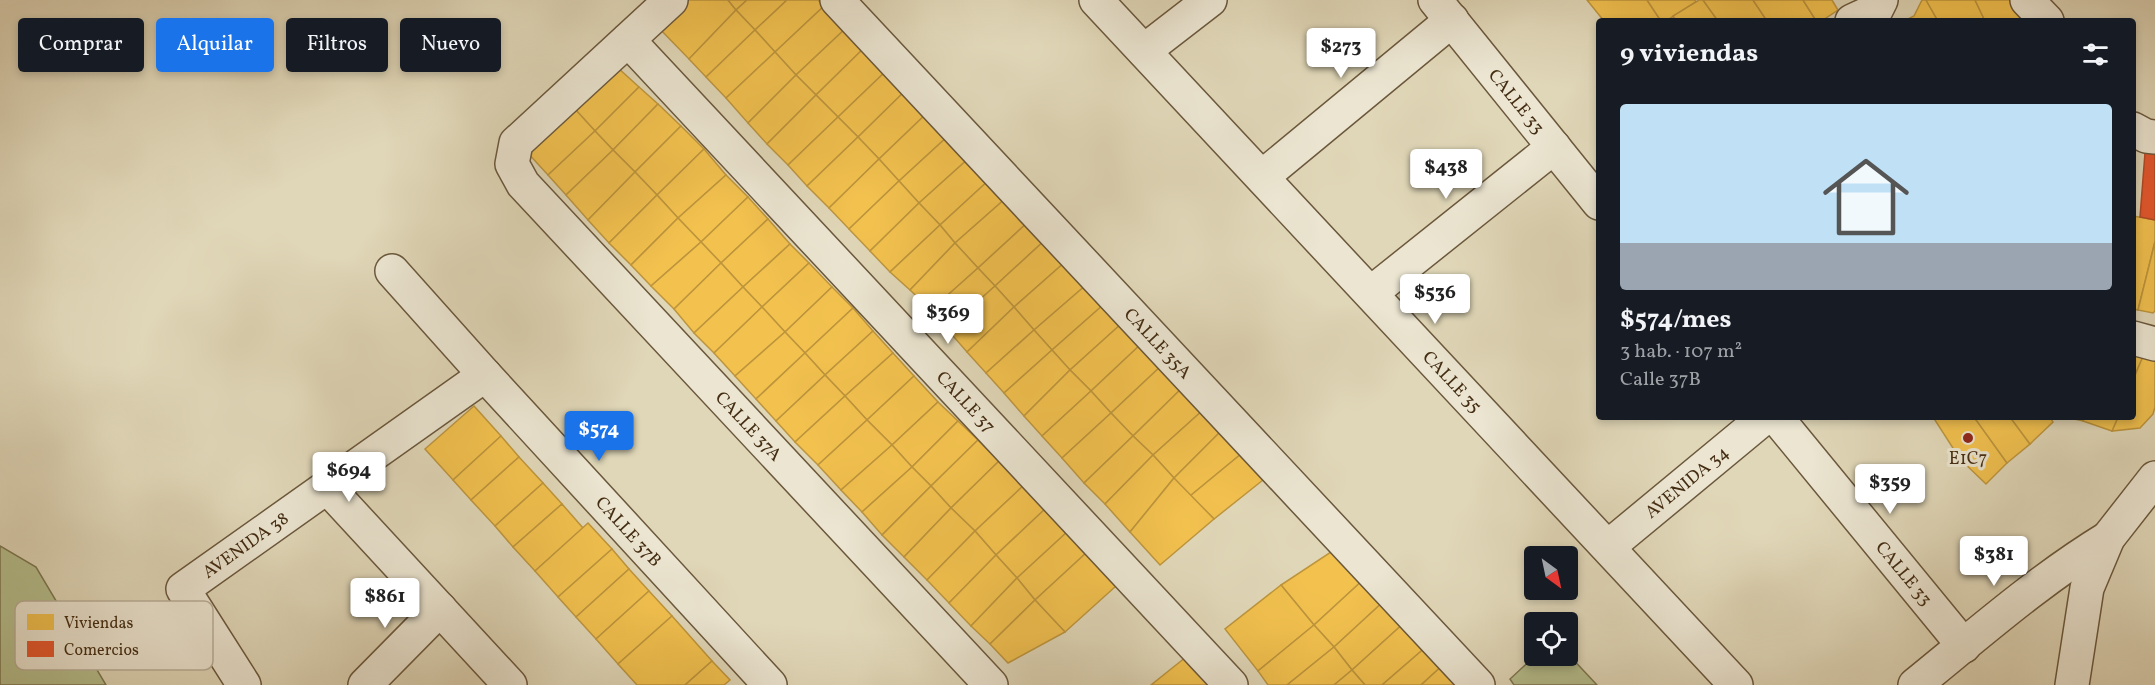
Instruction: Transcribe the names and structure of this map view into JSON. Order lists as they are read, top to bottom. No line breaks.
{"streets":{"street":["CALLE 33","CALLE 35A","CALLE 35","CALLE 37","CALLE 37A","AVENIDA 34","CALLE 37B","AVENIDA 38"]},"crossings":[["CALLE 35","AVENIDA 34"],["CALLE 37","CALLE 37A"],["CALLE 37B","AVENIDA 38"]],"places":["E1C7"],"legend":["Viviendas","Comercios"],"north":"bottom right","page":{"chip":["Comprar","Alquilar","Filtros","Nuevo"],"heading":"9 viviendas","price":["$273","$438","$536","$369","$574","$694","$359","$381","$861"],"list":[{"name":"$574/mes","note":"3 hab. · 107 m² · Calle 37B"}]}}
